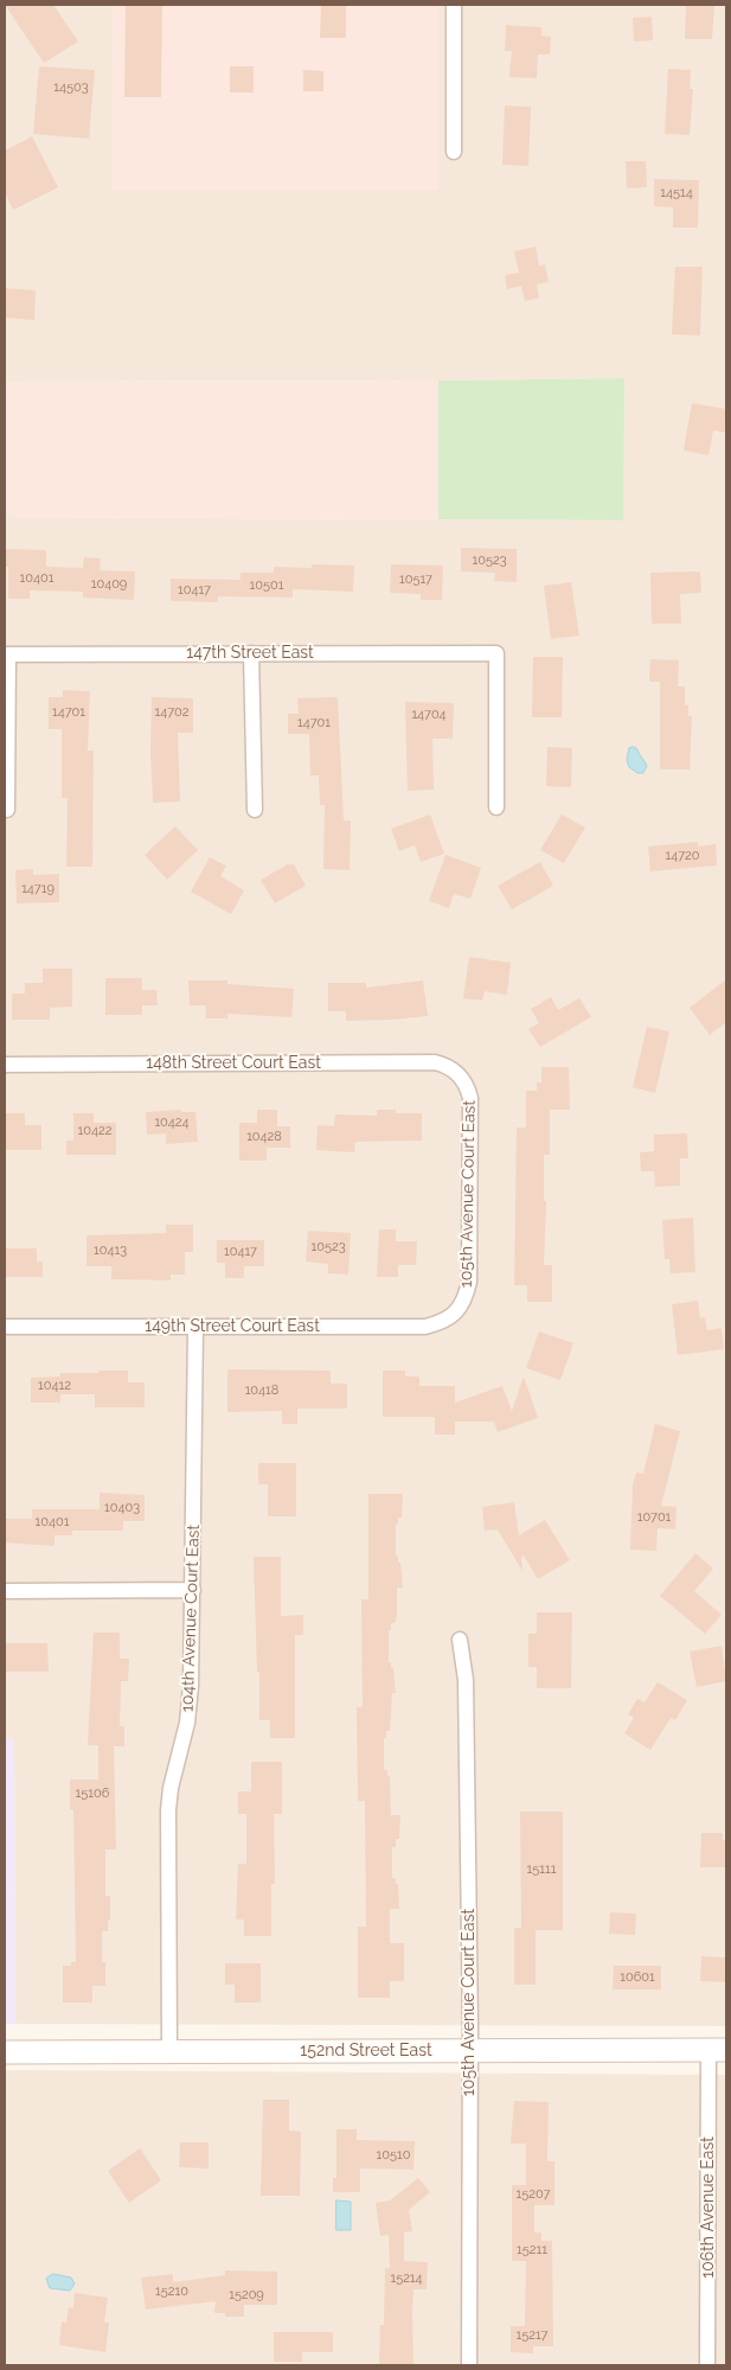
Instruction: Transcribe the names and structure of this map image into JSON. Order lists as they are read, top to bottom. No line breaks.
{"streets":{"main road":["152nd Street East"],"street":["147th Street East","148th Street Court East","105th Avenue Court East","149th Street Court East","104th Avenue Court East","106th Avenue East"]},"crossings":[["148th Street Court East","105th Avenue Court East"],["105th Avenue Court East","149th Street Court East"],["105th Avenue Court East","152nd Street East"],["149th Street Court East","104th Avenue Court East"],["104th Avenue Court East","152nd Street East"],["152nd Street East","106th Avenue East"]],"house_numbers":["14503","14514","10523","10401","10517","10409","10501","10417","14701","14702","14704","14701","14720","14719","10424","10422","10428","10523","10413","10417","10412","10418","10403","10701","10401","15106","15111","10601","10510","15207","15211","15214","15210","15209","15217"]}
